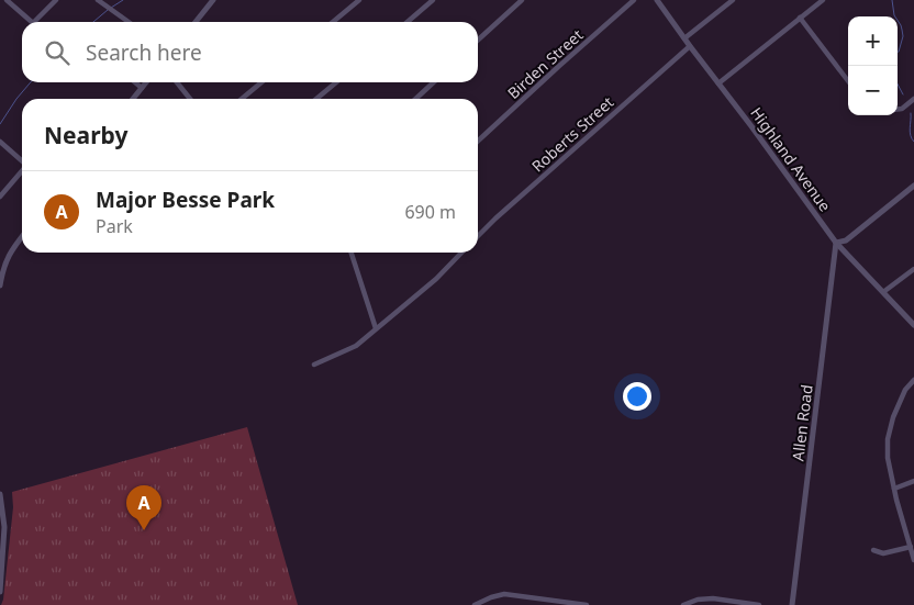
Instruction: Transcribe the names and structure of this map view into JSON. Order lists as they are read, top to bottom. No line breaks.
{"streets":{"street":["Birden Street","Roberts Street","Highland Avenue","Allen Road"]},"crossings":[["Roberts Street","Highland Avenue"],["Highland Avenue","Allen Road"]],"page":{"map_buttons":["+","−"],"search":"Search here","heading":"Nearby","list":[{"mark":"A","name":"Major Besse Park","note":"Park","value":"690 m"}],"pins":"A"}}
